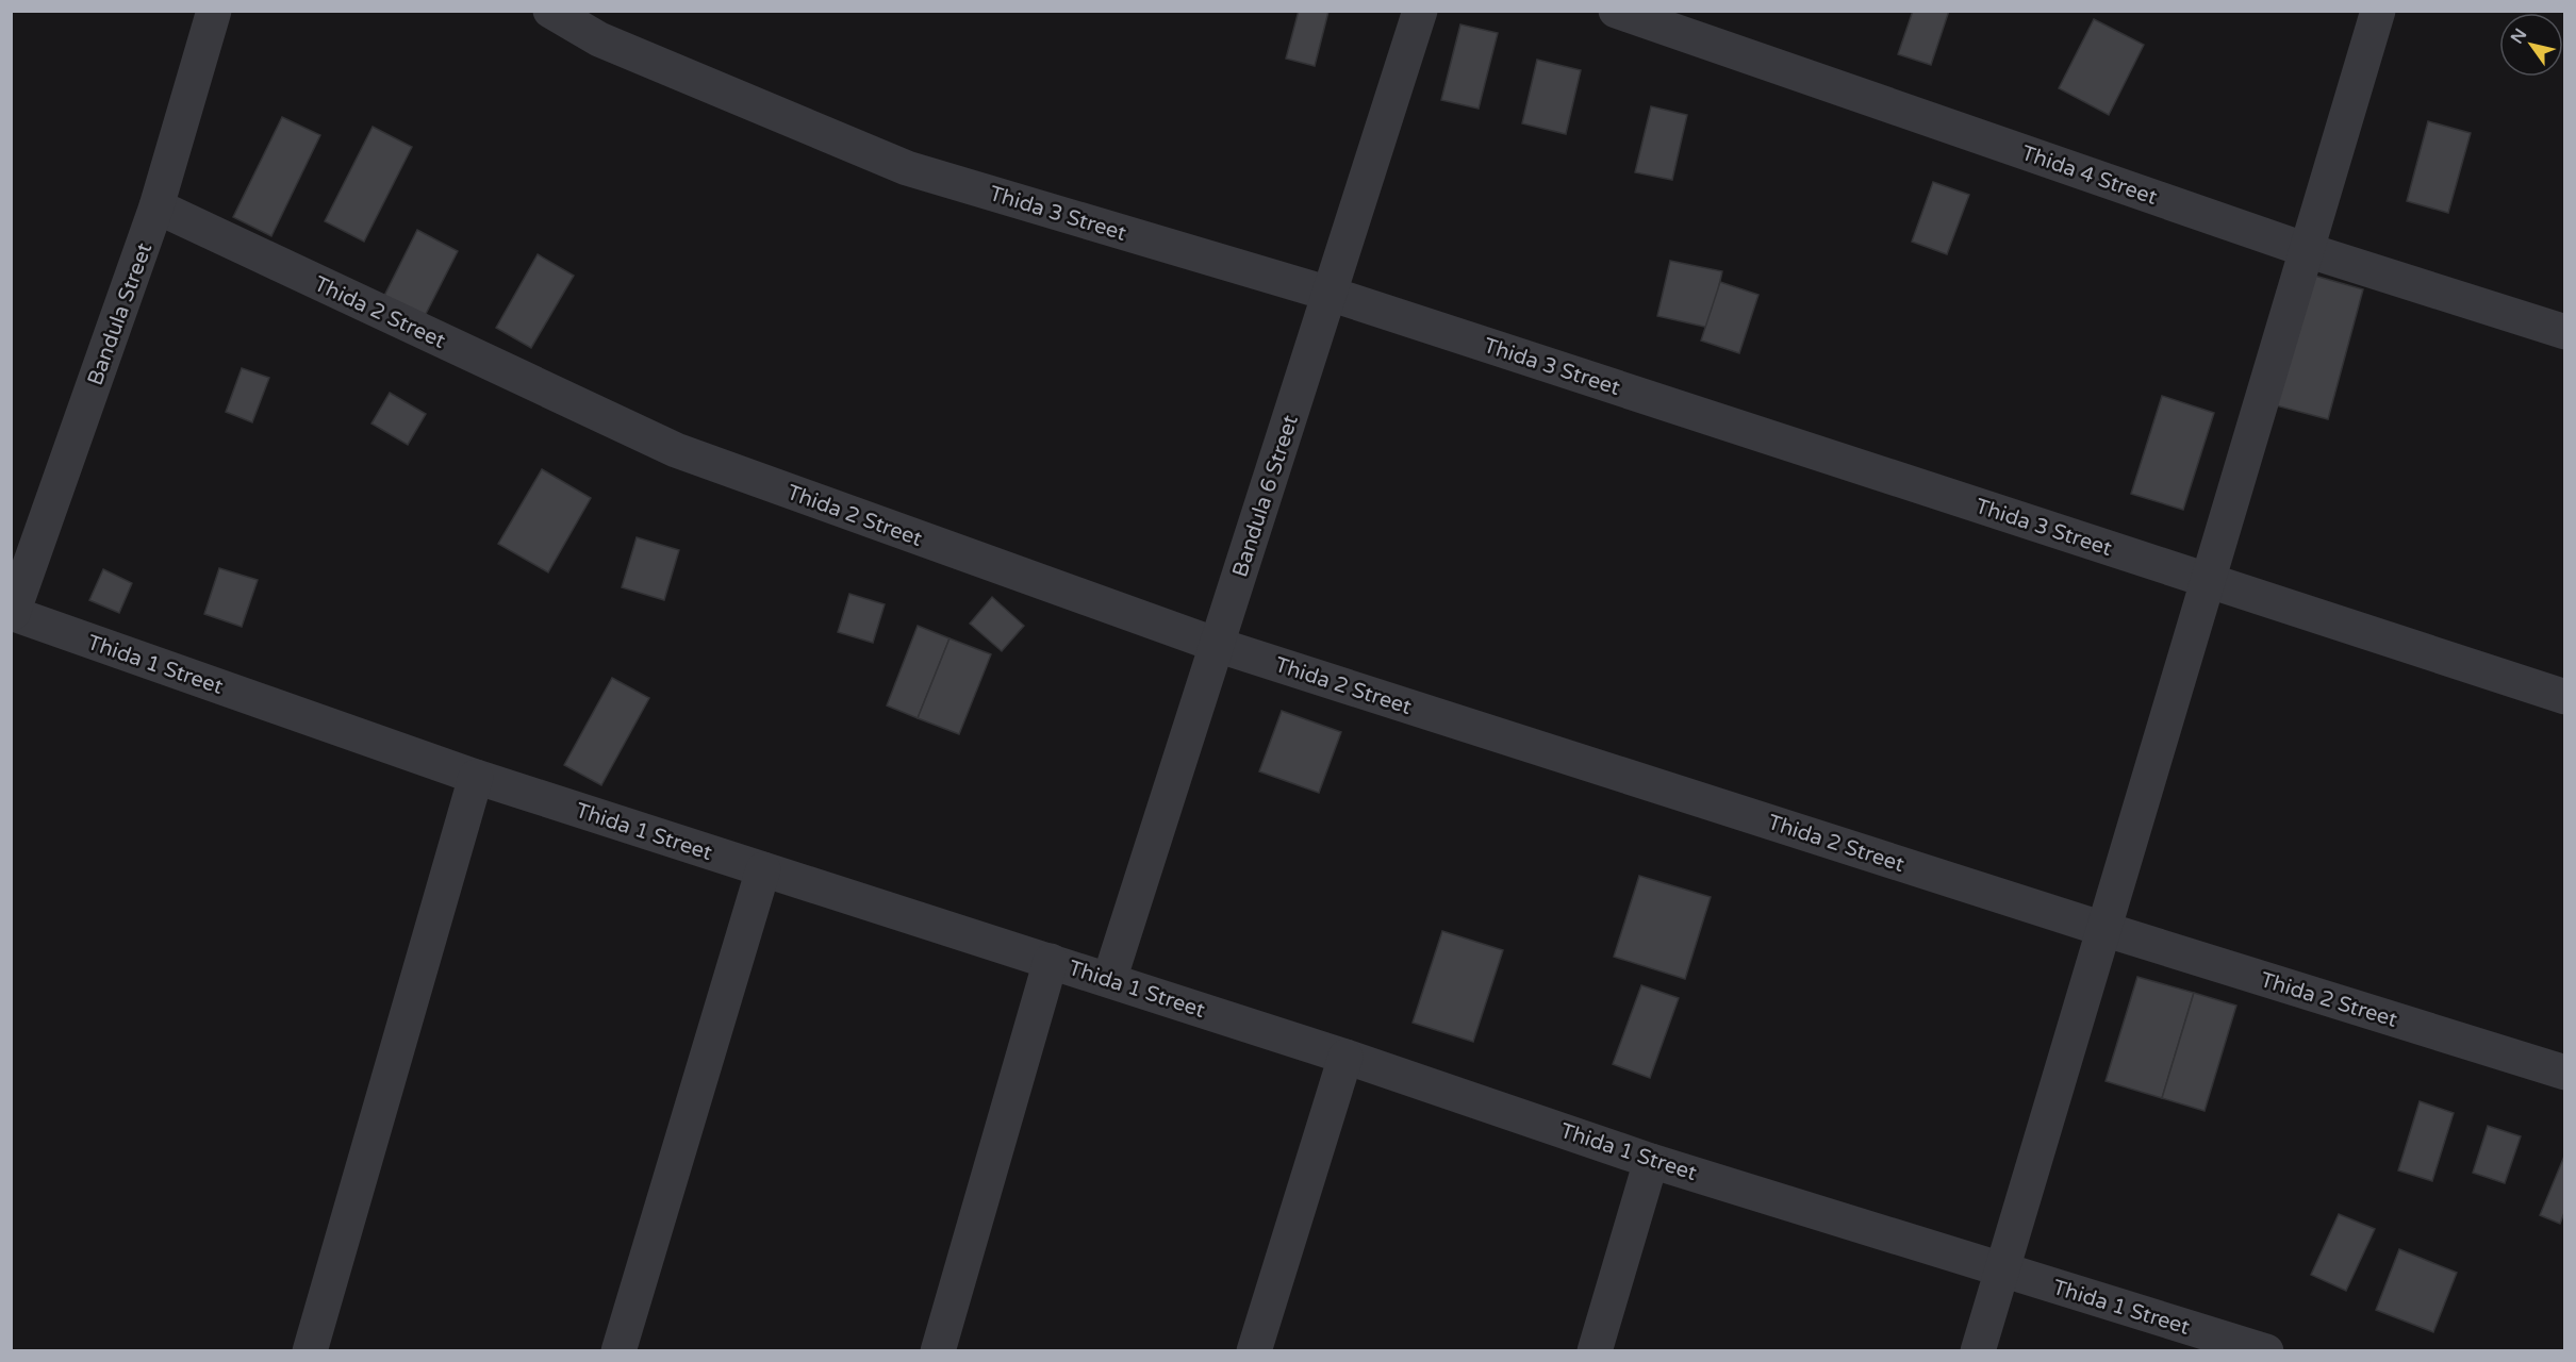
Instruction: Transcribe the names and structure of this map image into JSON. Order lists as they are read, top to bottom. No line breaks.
{"streets":{"street":["Thida 4 Street","Thida 3 Street","Thida 2 Street","Bandula Street","Bandula 6 Street","Thida 1 Street"]},"crossings":[["Thida 3 Street","Bandula 6 Street"],["Thida 2 Street","Bandula Street"],["Thida 2 Street","Bandula 6 Street"],["Bandula Street","Thida 1 Street"],["Bandula 6 Street","Thida 1 Street"]],"north":"top left"}
